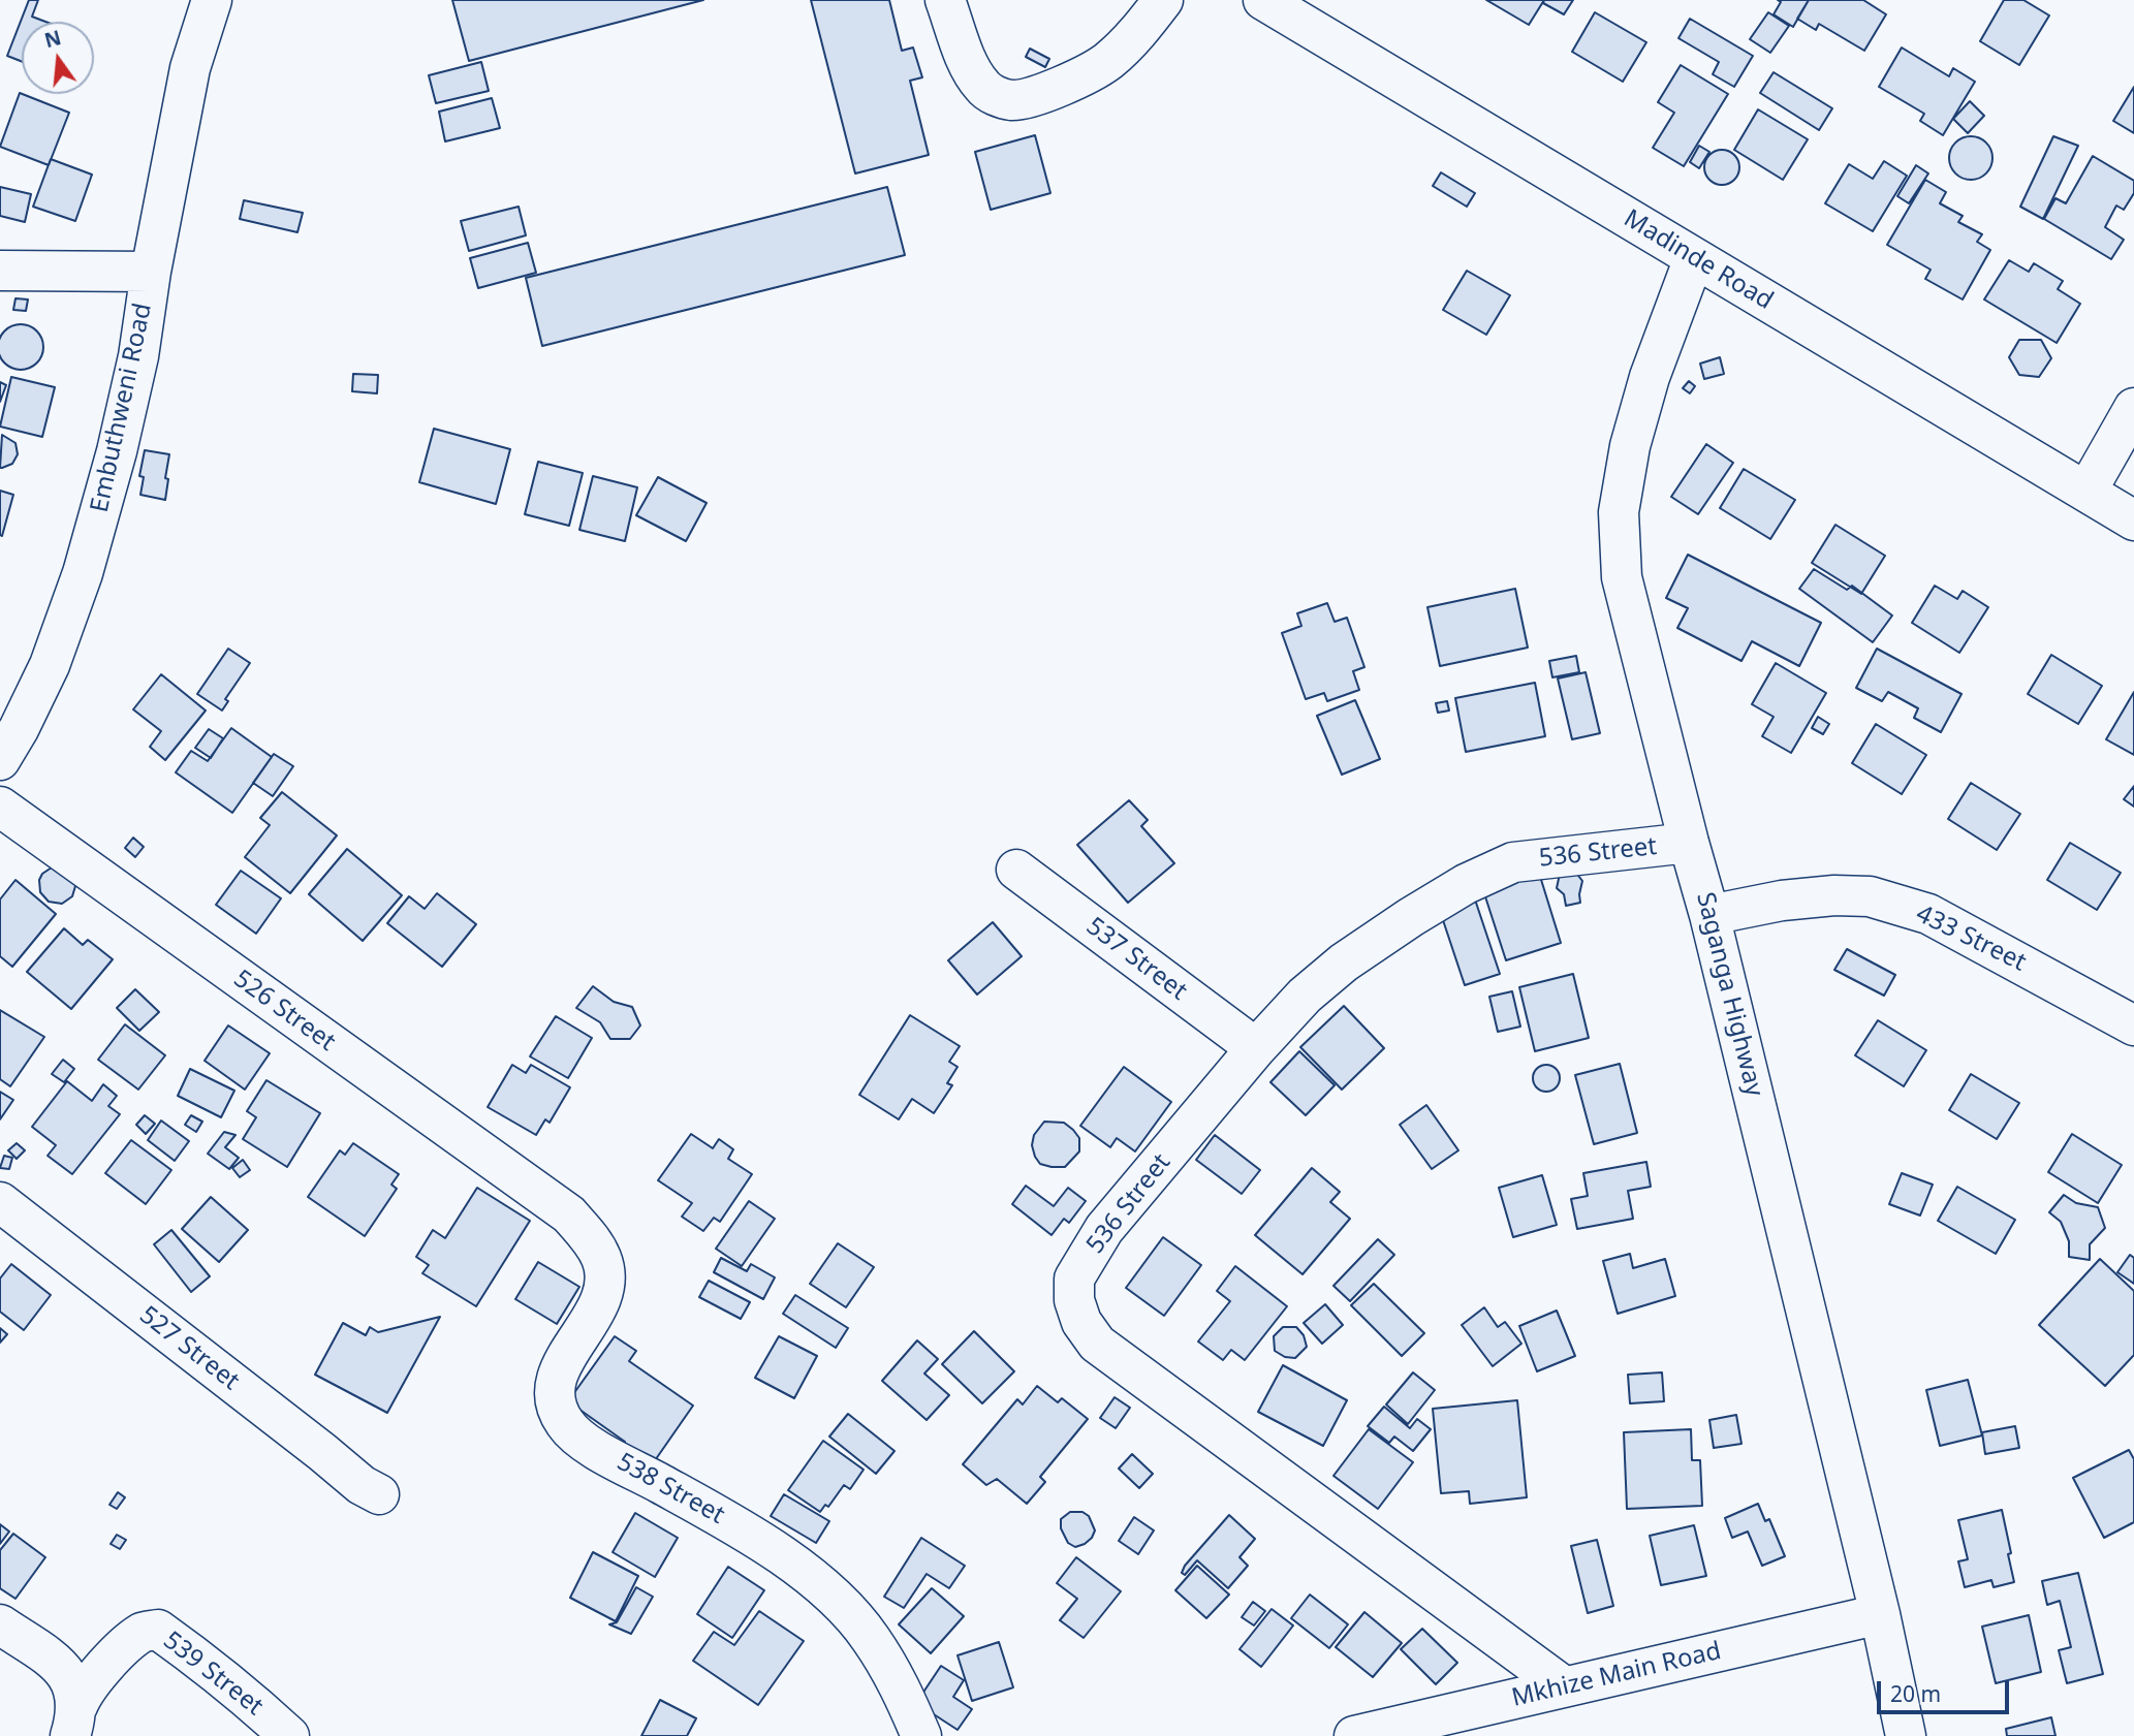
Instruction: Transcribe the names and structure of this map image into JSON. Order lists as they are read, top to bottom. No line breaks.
{"streets":{"street":["Madinde Road","Embuthweni Road","536 Street","433 Street","537 Street","Saganga Highway","526 Street","527 Street","538 Street","539 Street","Mkhize Main Road"]},"crossings":[["Madinde Road","Saganga Highway"],["536 Street","537 Street"],["536 Street","Saganga Highway"],["536 Street","Mkhize Main Road"],["433 Street","Saganga Highway"],["Saganga Highway","Mkhize Main Road"],["526 Street","538 Street"]],"scale_bar":"20 m","north":"top"}
